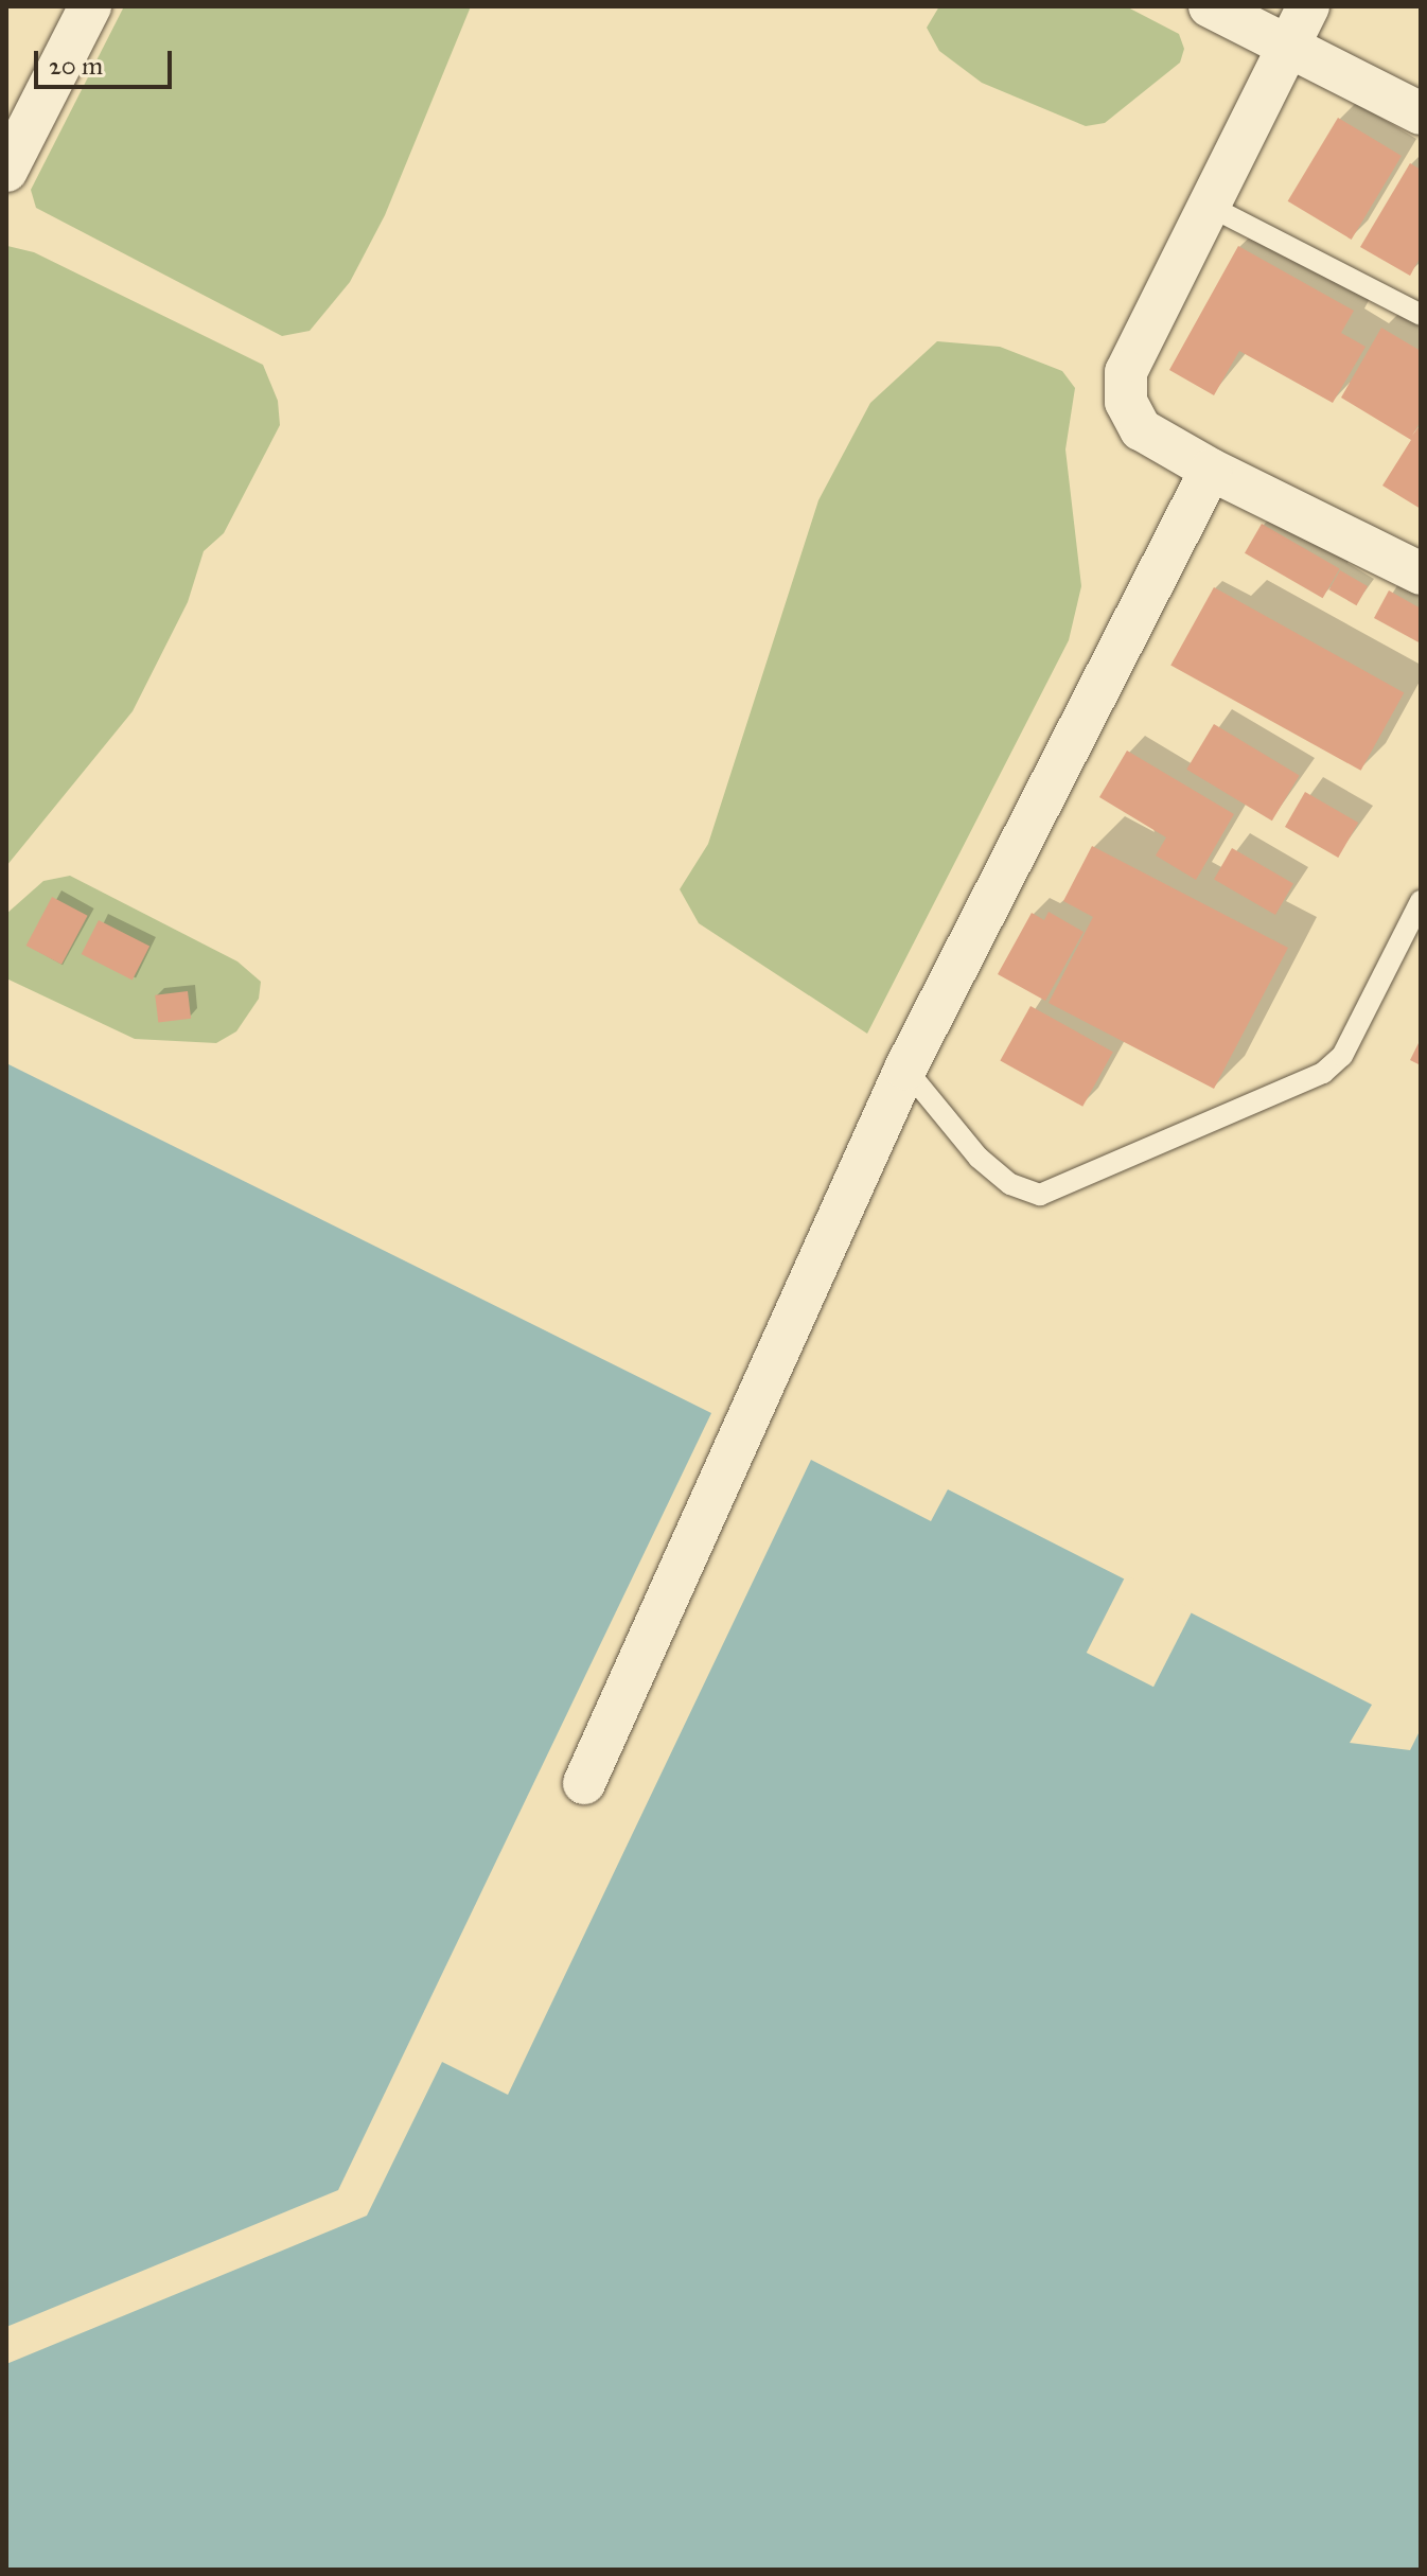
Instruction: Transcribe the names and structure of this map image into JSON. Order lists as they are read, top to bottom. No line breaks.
{"scale_bar":"20 m"}
